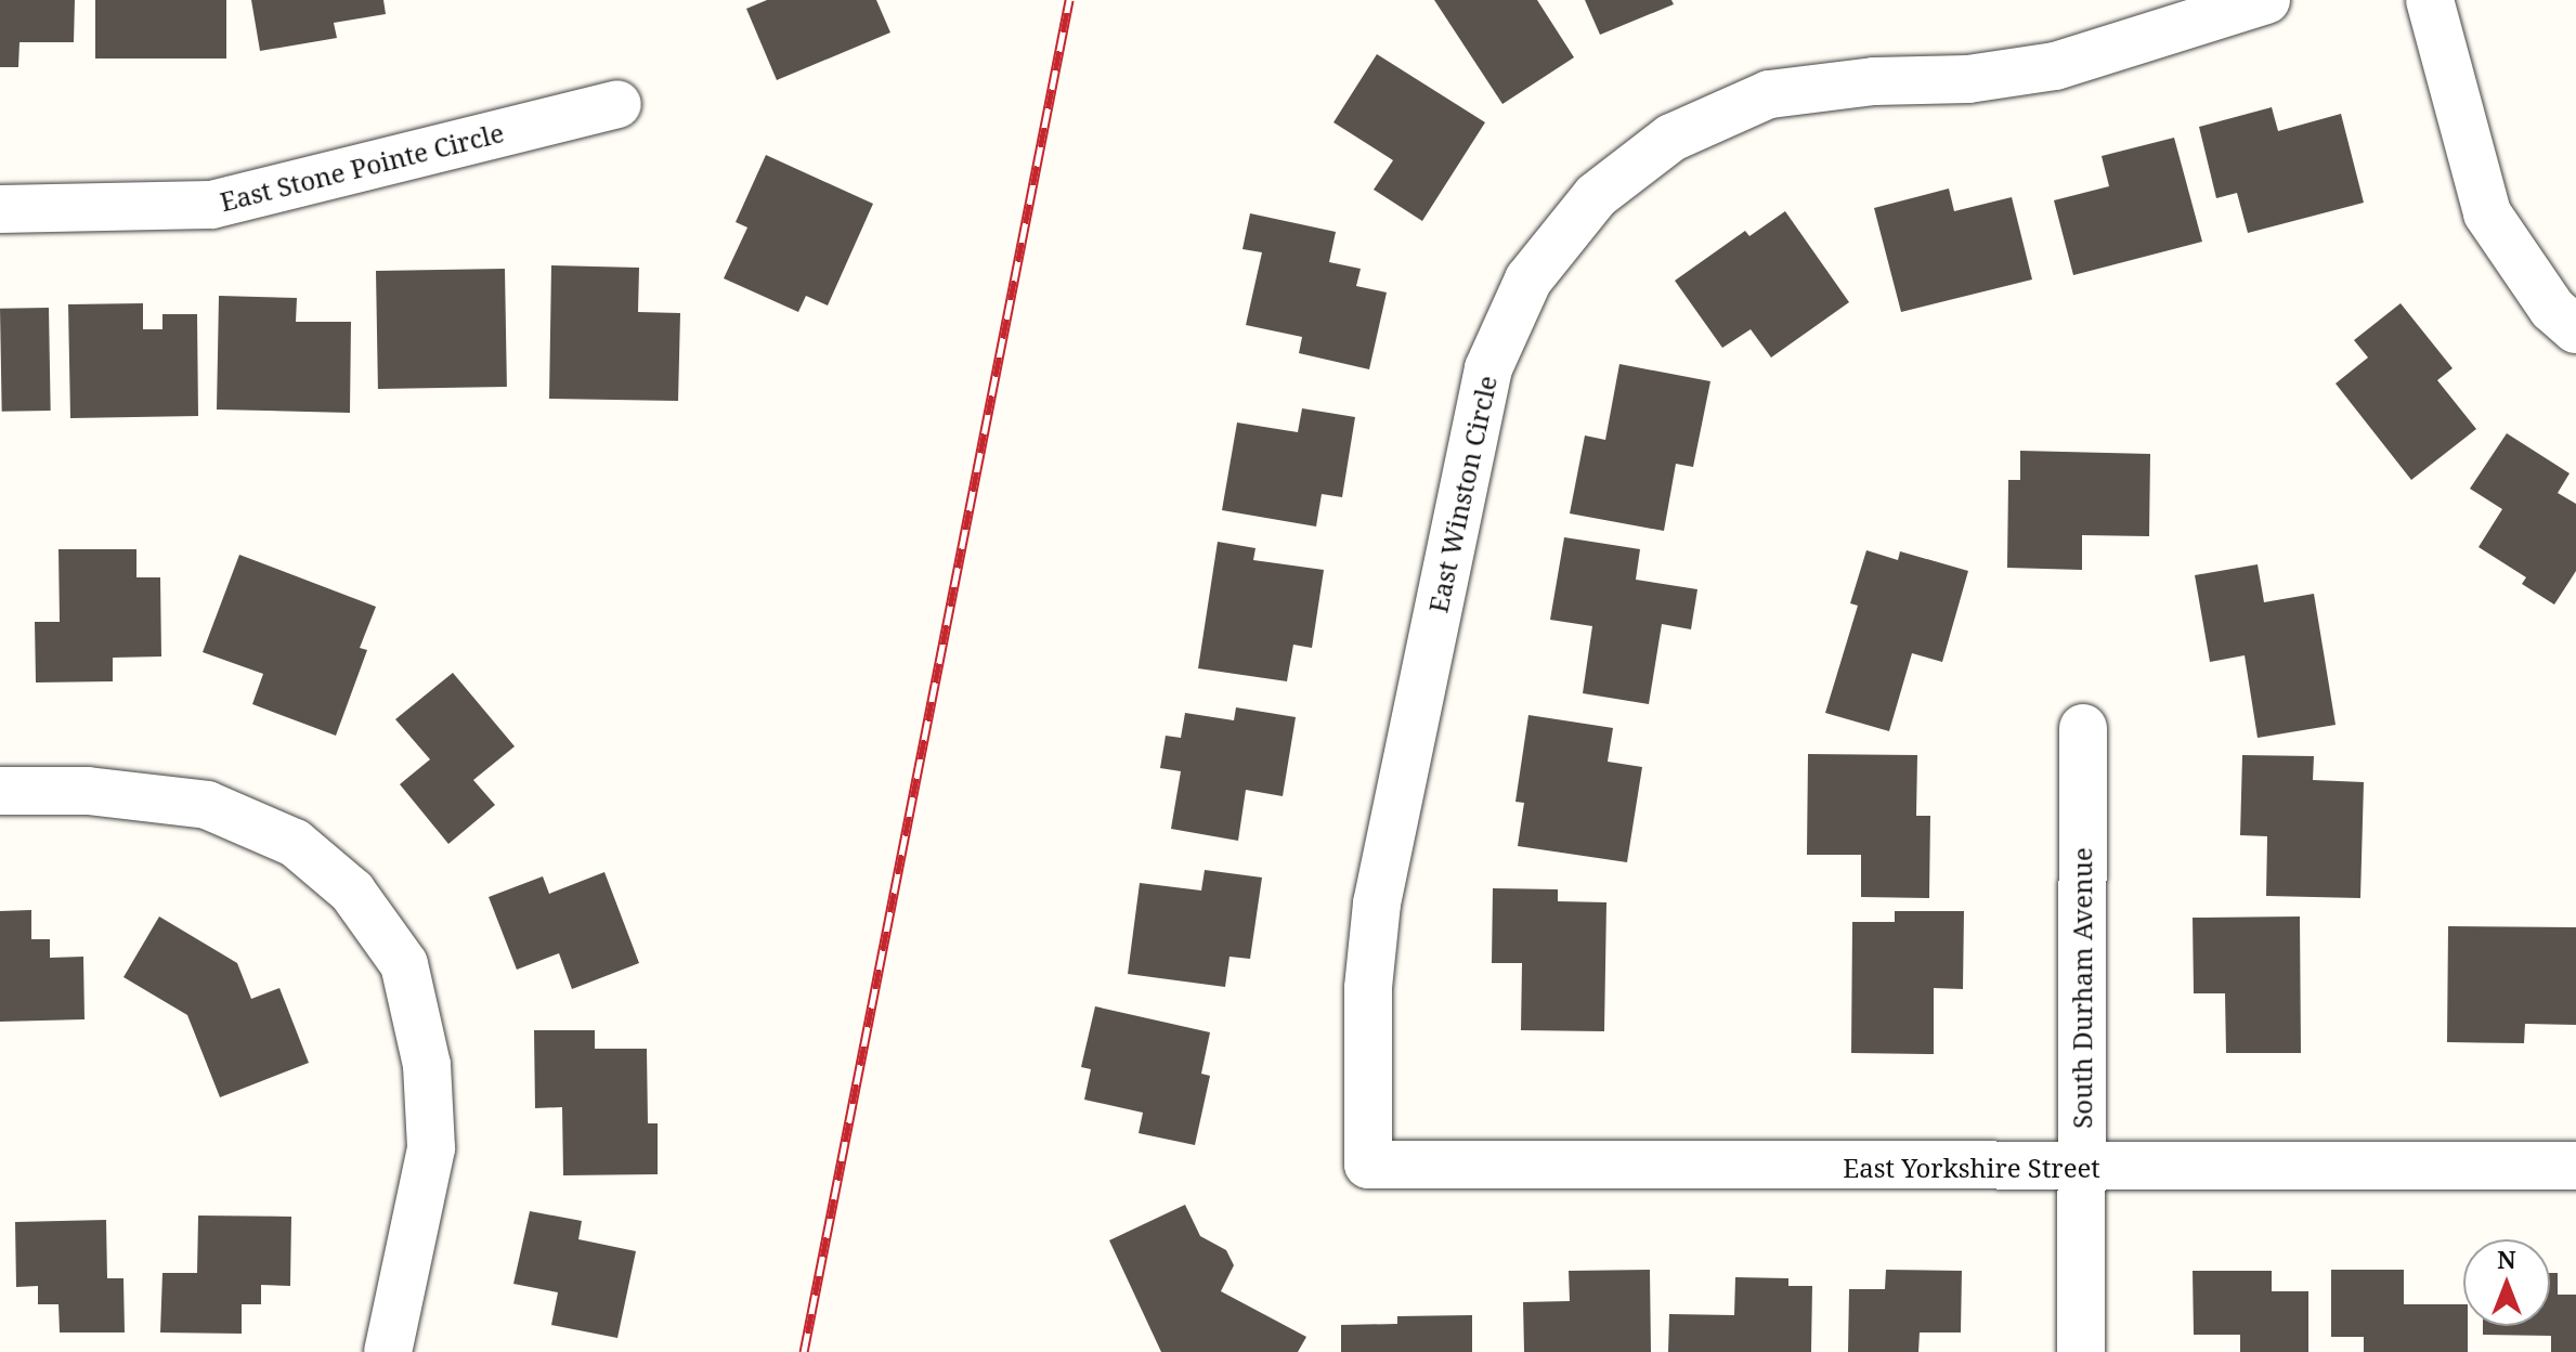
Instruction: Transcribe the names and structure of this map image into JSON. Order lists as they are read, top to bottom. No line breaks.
{"streets":{"street":["East Stone Pointe Circle","East Winston Circle","South Durham Avenue","East Yorkshire Street"]},"crossings":[["East Winston Circle","East Yorkshire Street"],["South Durham Avenue","East Yorkshire Street"]],"north":"top"}
